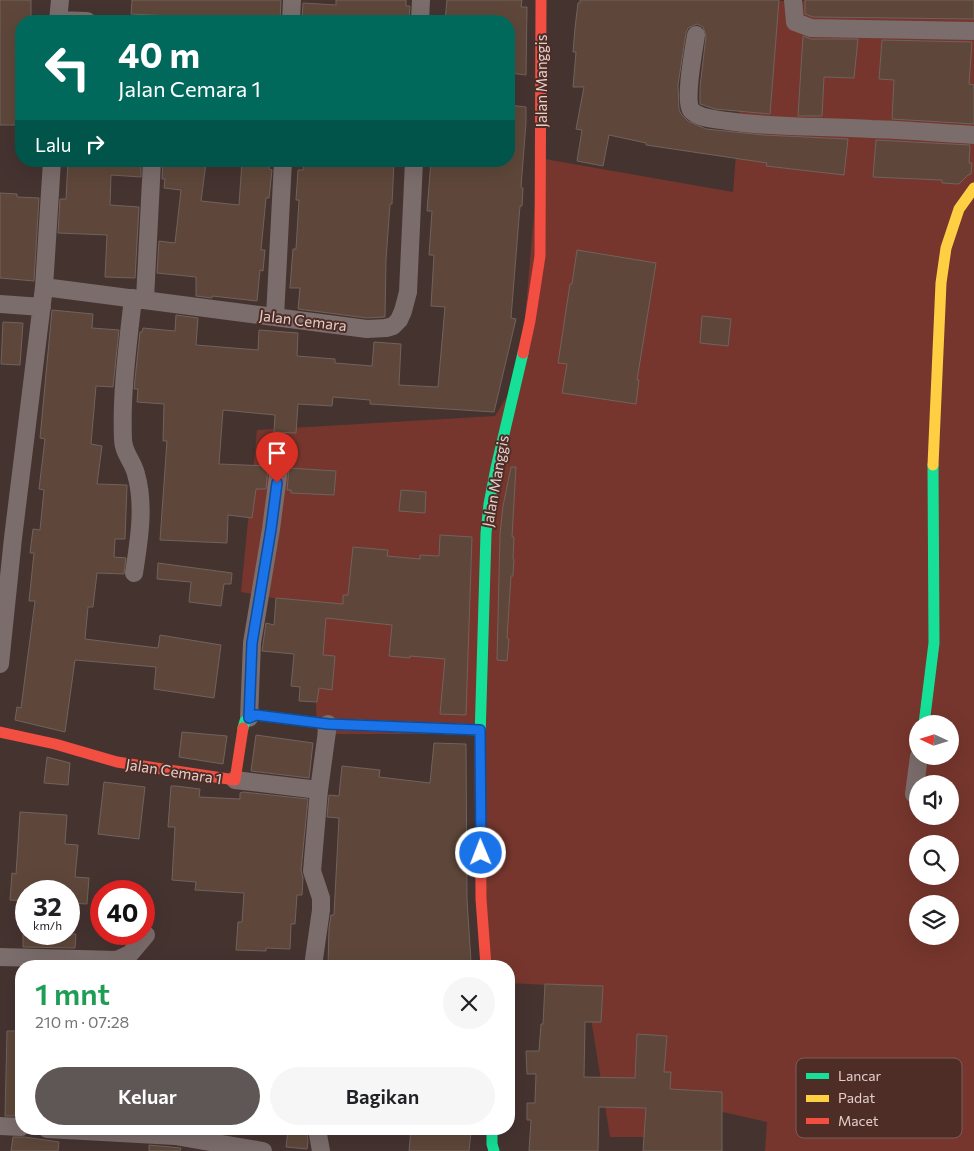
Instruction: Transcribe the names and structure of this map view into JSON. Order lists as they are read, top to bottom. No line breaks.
{"streets":{"street":["Jalan Manggis","Jalan Cemara","Jalan Cemara 1"]},"legend":["Lancar","Padat","Macet"],"north":"left","page":{"turn":["40 m","Jalan Cemara 1"],"then":"Lalu","speed":"32 km/h","limit":"40","heading":["1 mnt","210 m · 07:28"],"buttons":["Keluar","Bagikan"]}}
